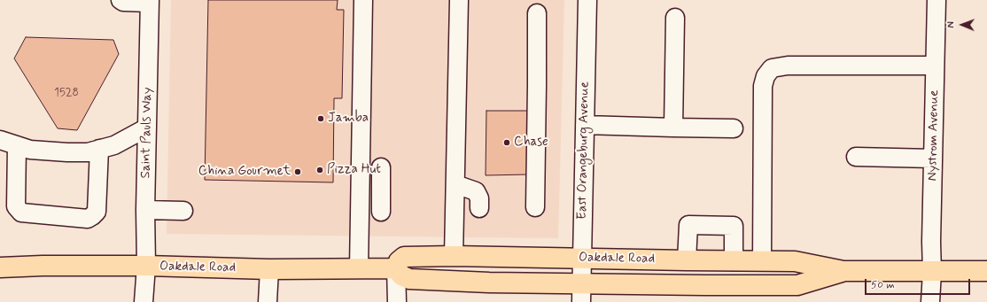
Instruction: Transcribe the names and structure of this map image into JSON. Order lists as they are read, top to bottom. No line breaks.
{"streets":{"main road":["Oakdale Road"],"street":["Saint Pauls Way","Nystrom Avenue","East Orangeburg Avenue"]},"crossings":[["Saint Pauls Way","Oakdale Road"],["Nystrom Avenue","Oakdale Road"],["East Orangeburg Avenue","Oakdale Road"]],"places":["Jamba","Chase","Pizza Hut","China Gourmet"],"house_numbers":["1528"],"scale_bar":"50 m","north":"left"}
